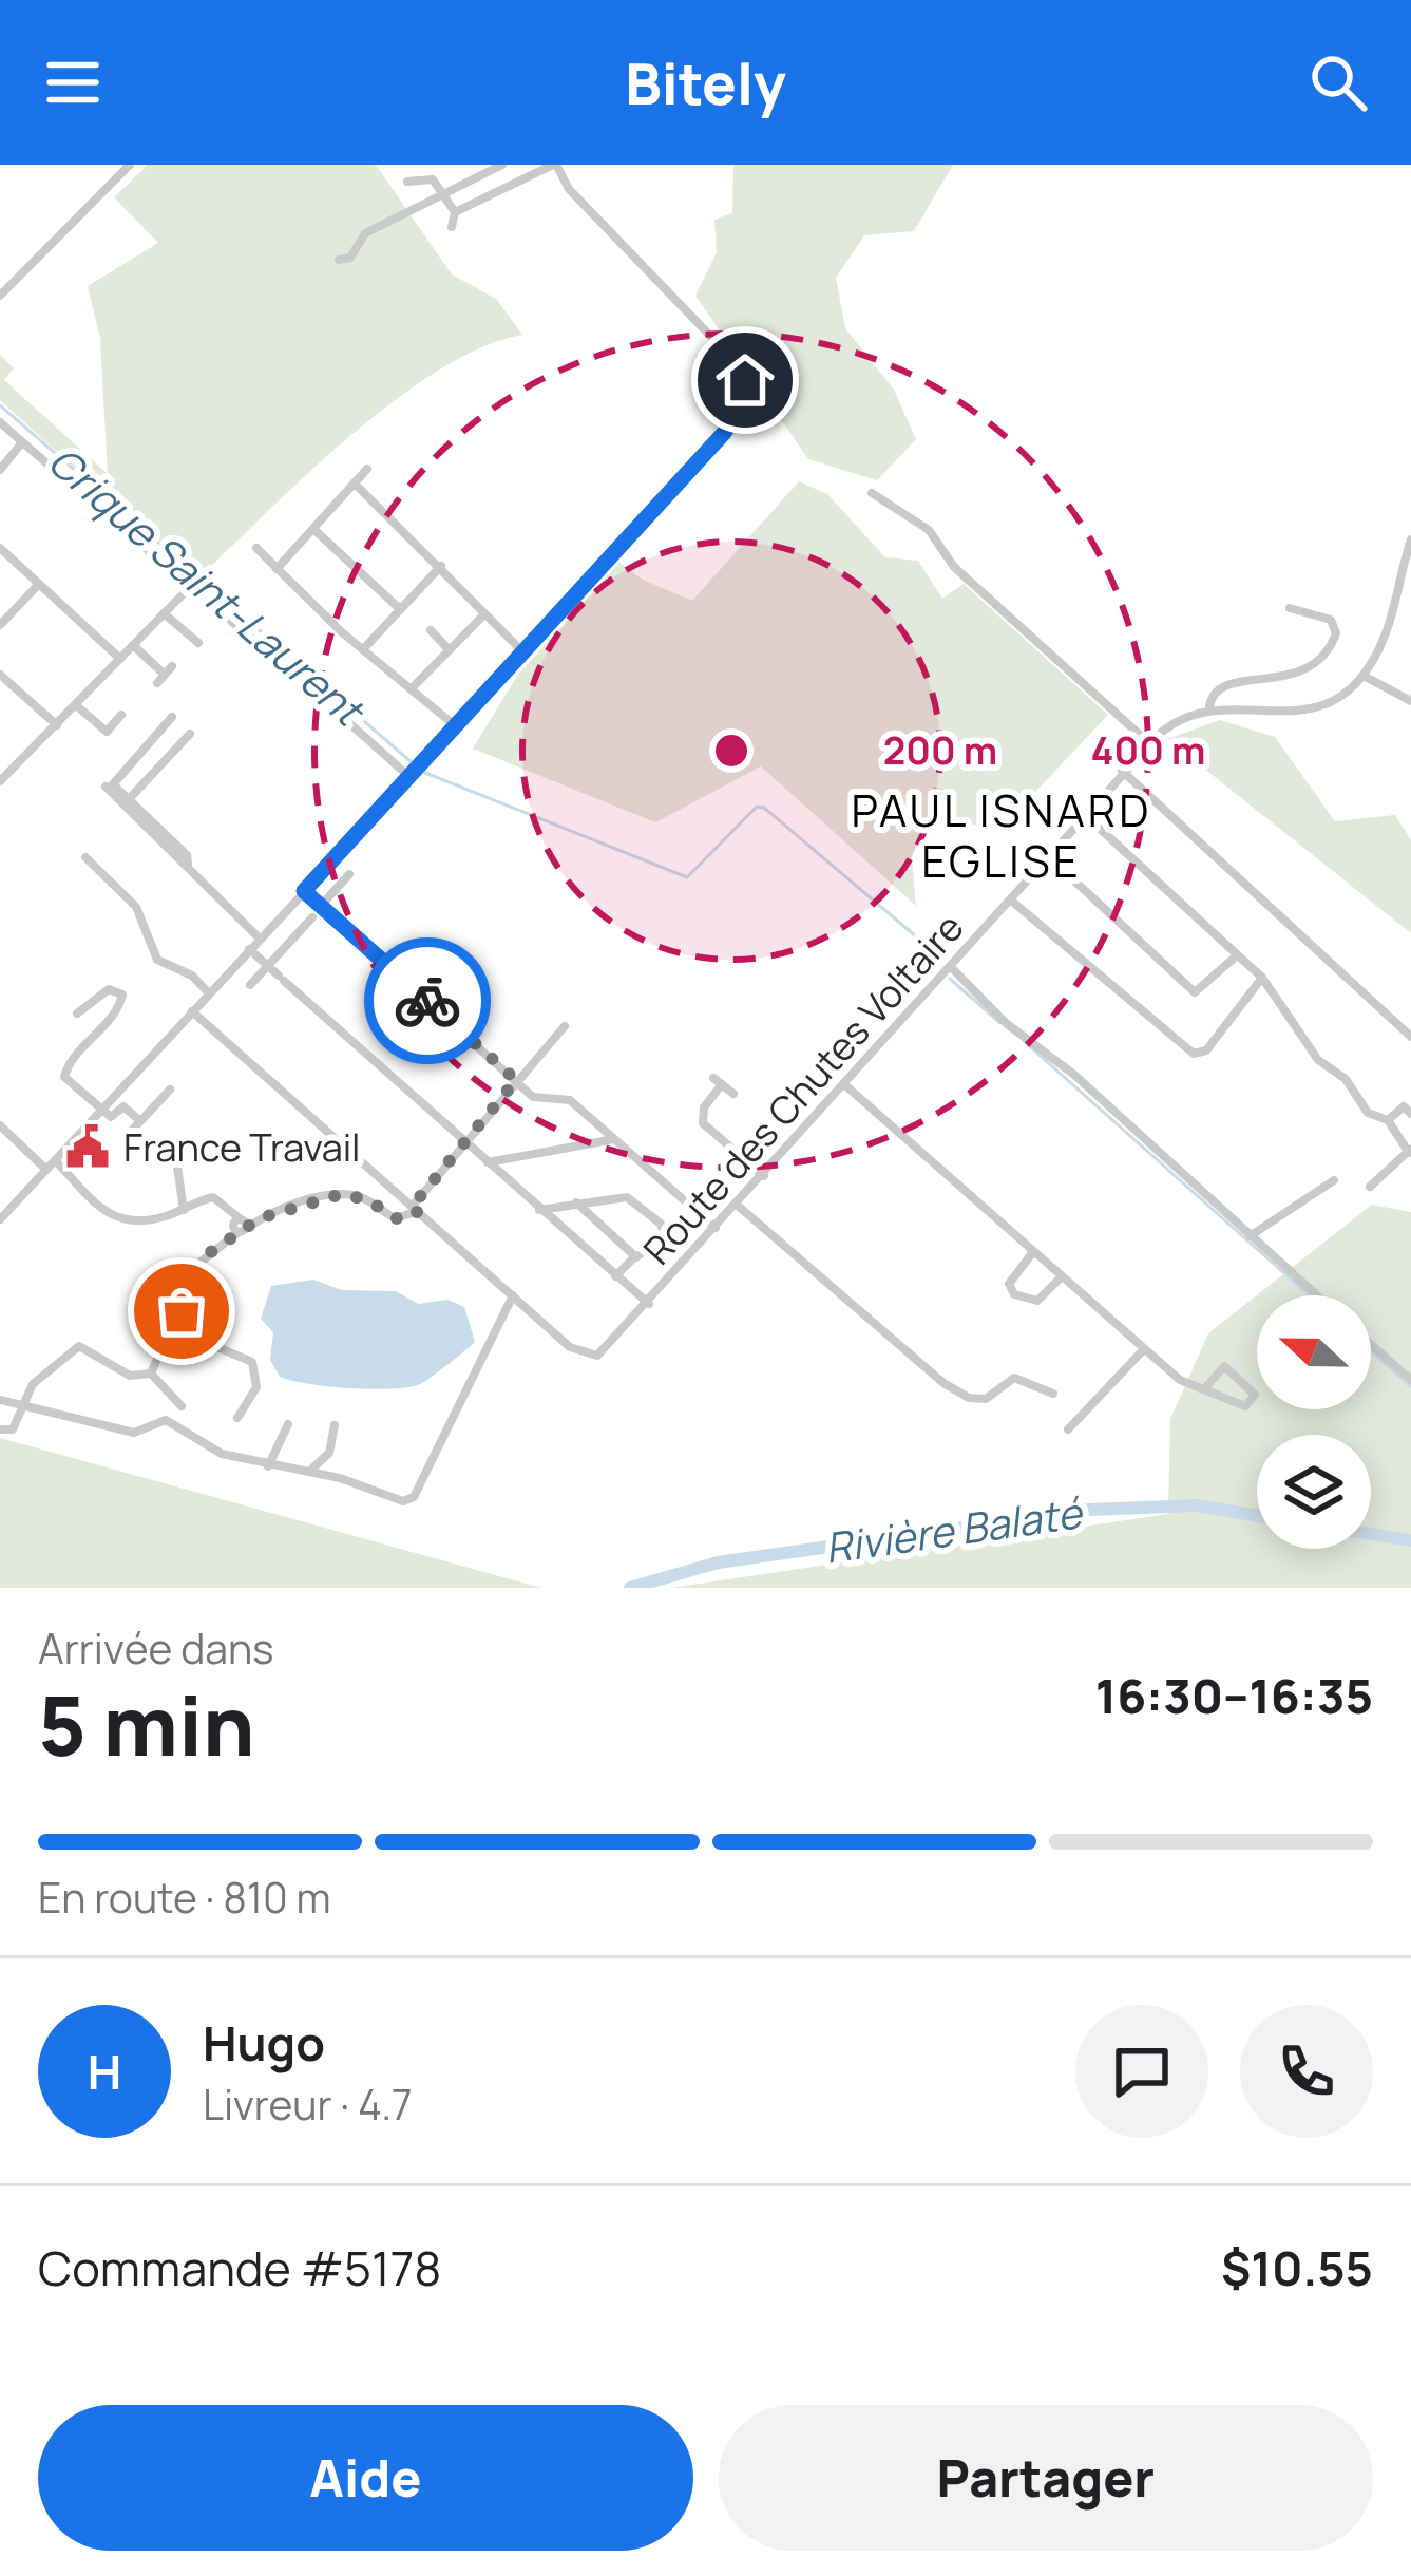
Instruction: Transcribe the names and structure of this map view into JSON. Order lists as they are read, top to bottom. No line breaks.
{"streets":{"street":["Route des Chutes Voltaire"]},"districts":["PAUL ISNARD EGLISE"],"water":["Crique Saint-Laurent","Rivière Balaté"],"places":{"public building":["France Travail"]},"north":"left","page":{"header":"Bitely","heading":["5 min","Arrivée dans","16:30–16:35"],"panel":["Hugo","Livreur · 4.7","Commande #5178","$10.55"],"bar":"En route · 810 m","round":"H","buttons":["Aide","Partager"]},"rings":["200 m","400 m"]}
